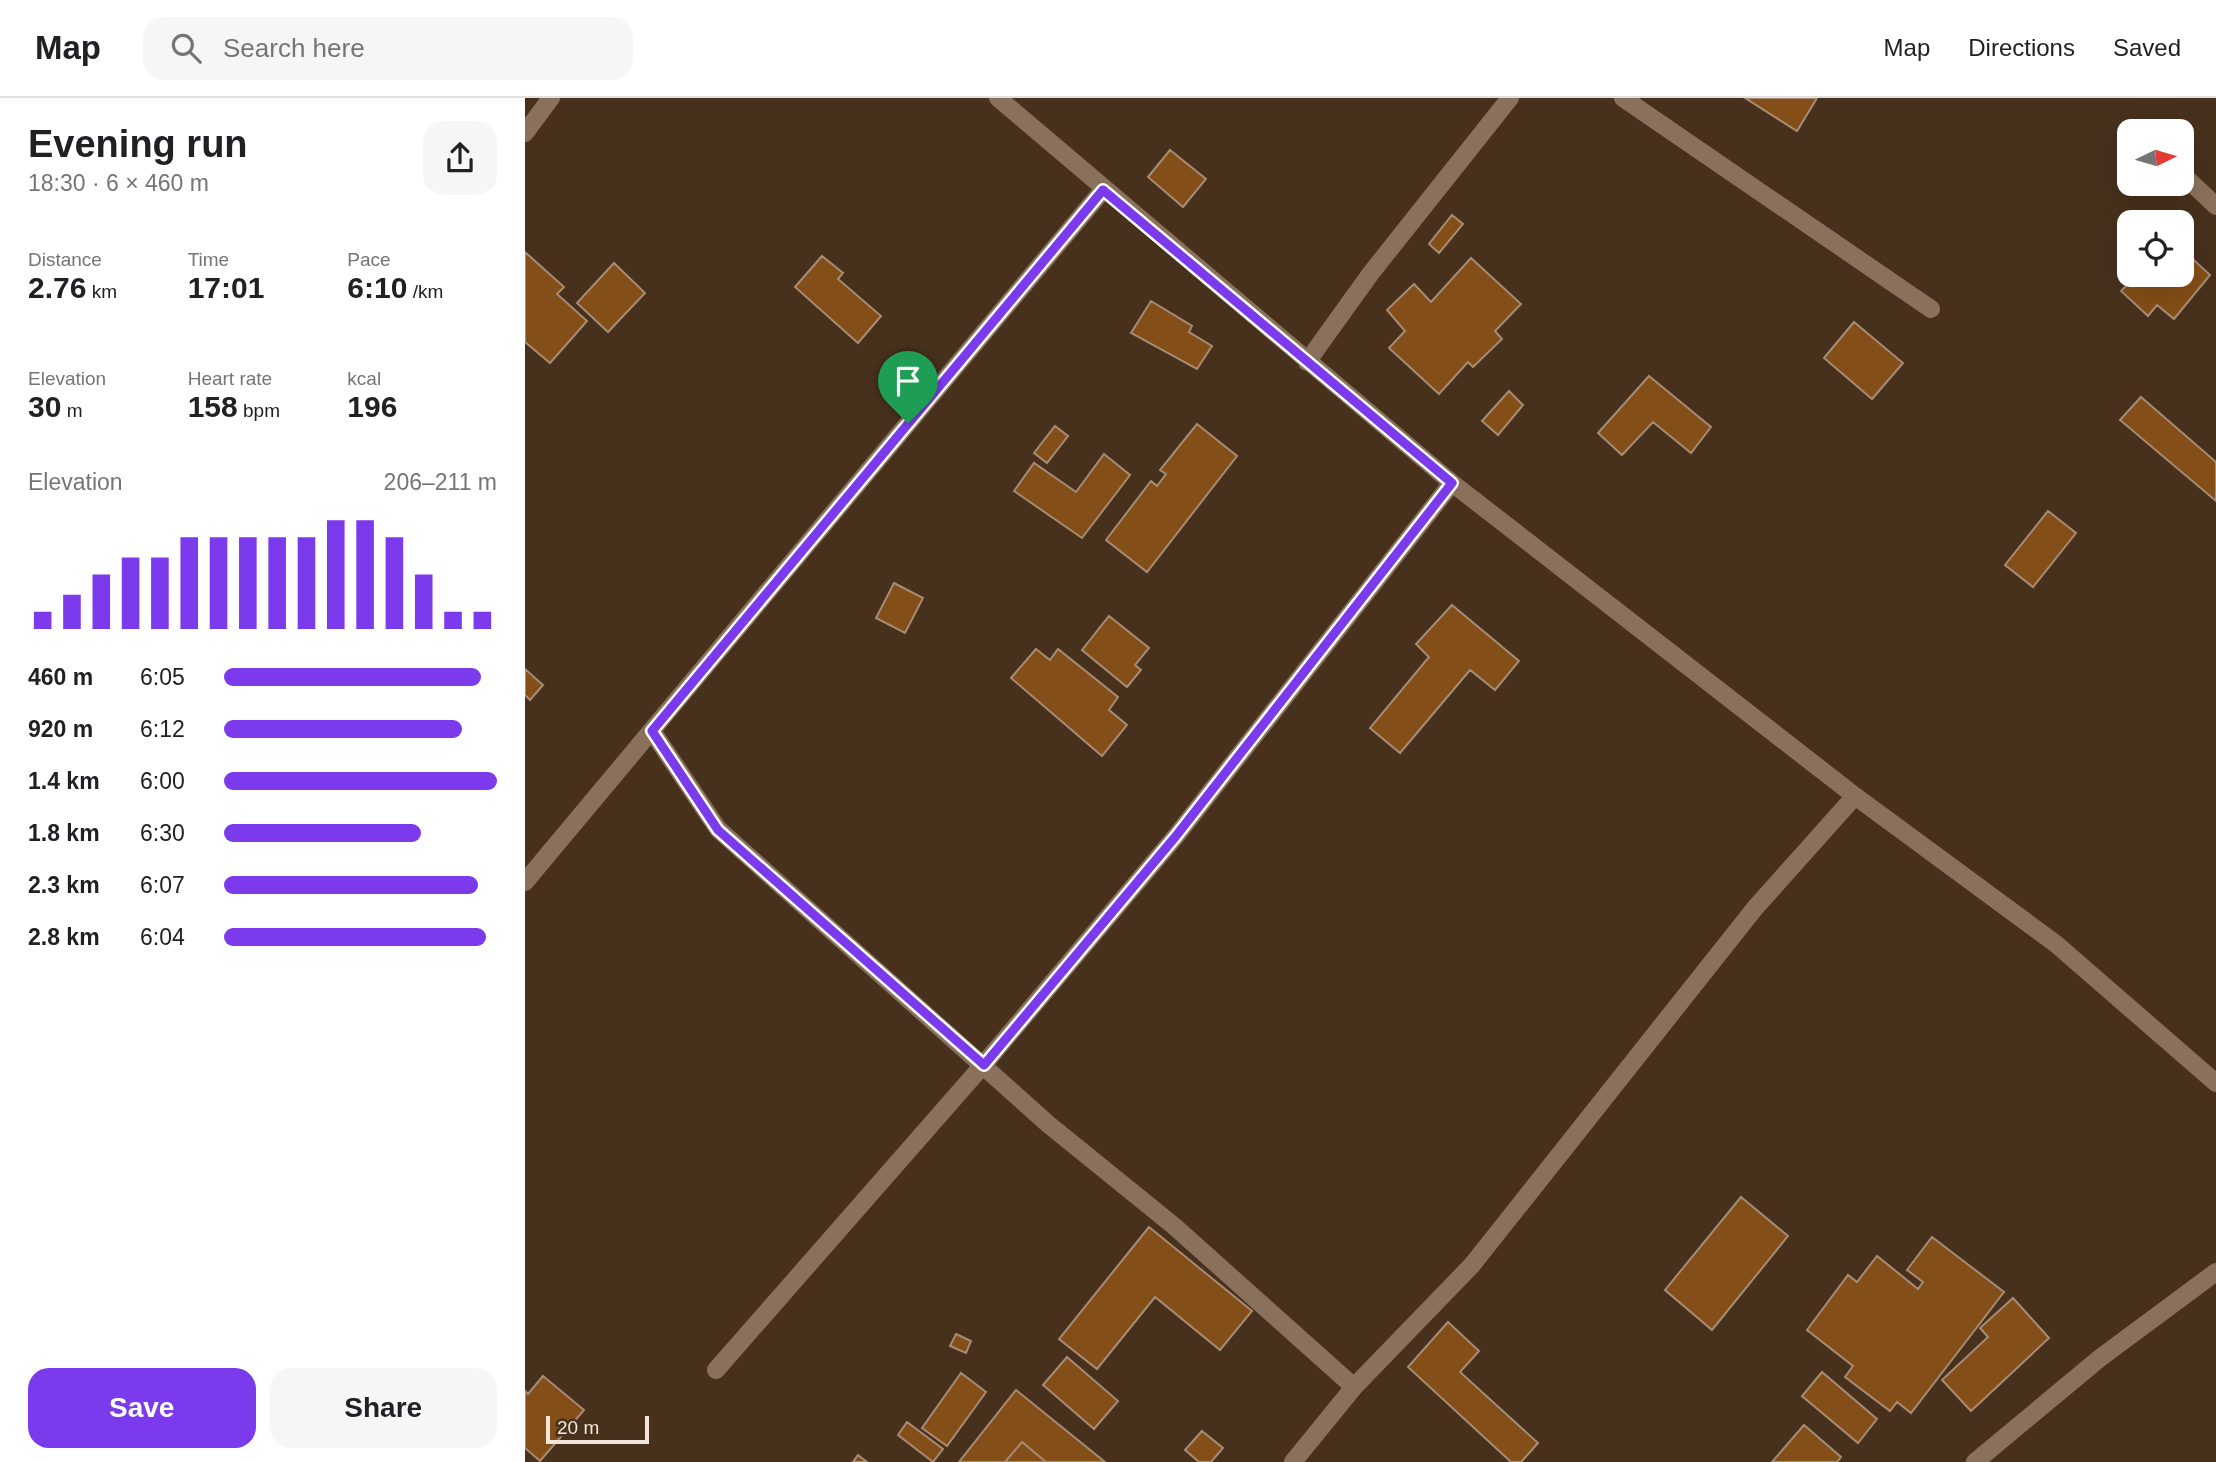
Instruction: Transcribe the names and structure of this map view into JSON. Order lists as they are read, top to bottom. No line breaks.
{"scale_bar":"20 m","north":"right","page":{"header":"Map","search":"Search here","nav":["Map","Directions","Saved"],"heading":["Evening run","18:30 · 6 × 460 m"],"stats":[["Distance","2.76 km"],["Time","17:01"],["Pace","6:10 /km"],["Elevation","30 m"],["Heart rate","158 bpm"],["kcal","196"]],"chart":["Elevation","206–211 m"],"list":[{"name":"460 m","note":"6:05"},{"name":"920 m","note":"6:12"},{"name":"1.4 km","note":"6:00"},{"name":"1.8 km","note":"6:30"},{"name":"2.3 km","note":"6:07"},{"name":"2.8 km","note":"6:04"}],"buttons":["Save","Share"],"scale":"20 m"}}
